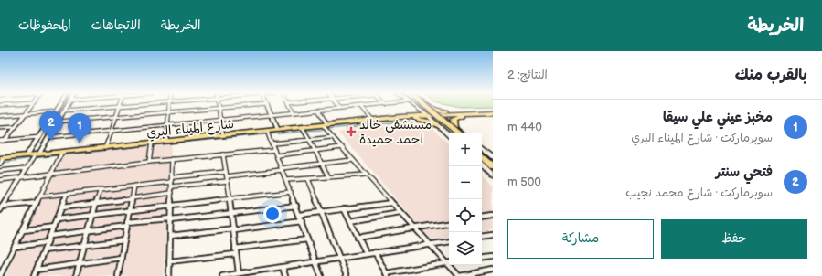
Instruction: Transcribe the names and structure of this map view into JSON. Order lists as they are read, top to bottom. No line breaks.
{"streets":{"highway":["شارع الميناء البري"]},"places":{"health":["مستشفى خالد احمد حميدة"]},"page":{"header":"الخريطة","nav":["الخريطة","الاتجاهات","المحفوظات"],"heading":["بالقرب منك","النتائج: 2"],"list":[{"mark":"1","name":"مخبز عيني علي سيقا","note":"سوبرماركت · شارع الميناء البري","value":"440 m"},{"mark":"2","name":"فتحي سنتر","note":"سوبرماركت · شارع محمد نجيب","value":"500 m"}],"pins":["2","1"],"map_buttons":["+","−"],"buttons":["حفظ","مشاركة"]}}
